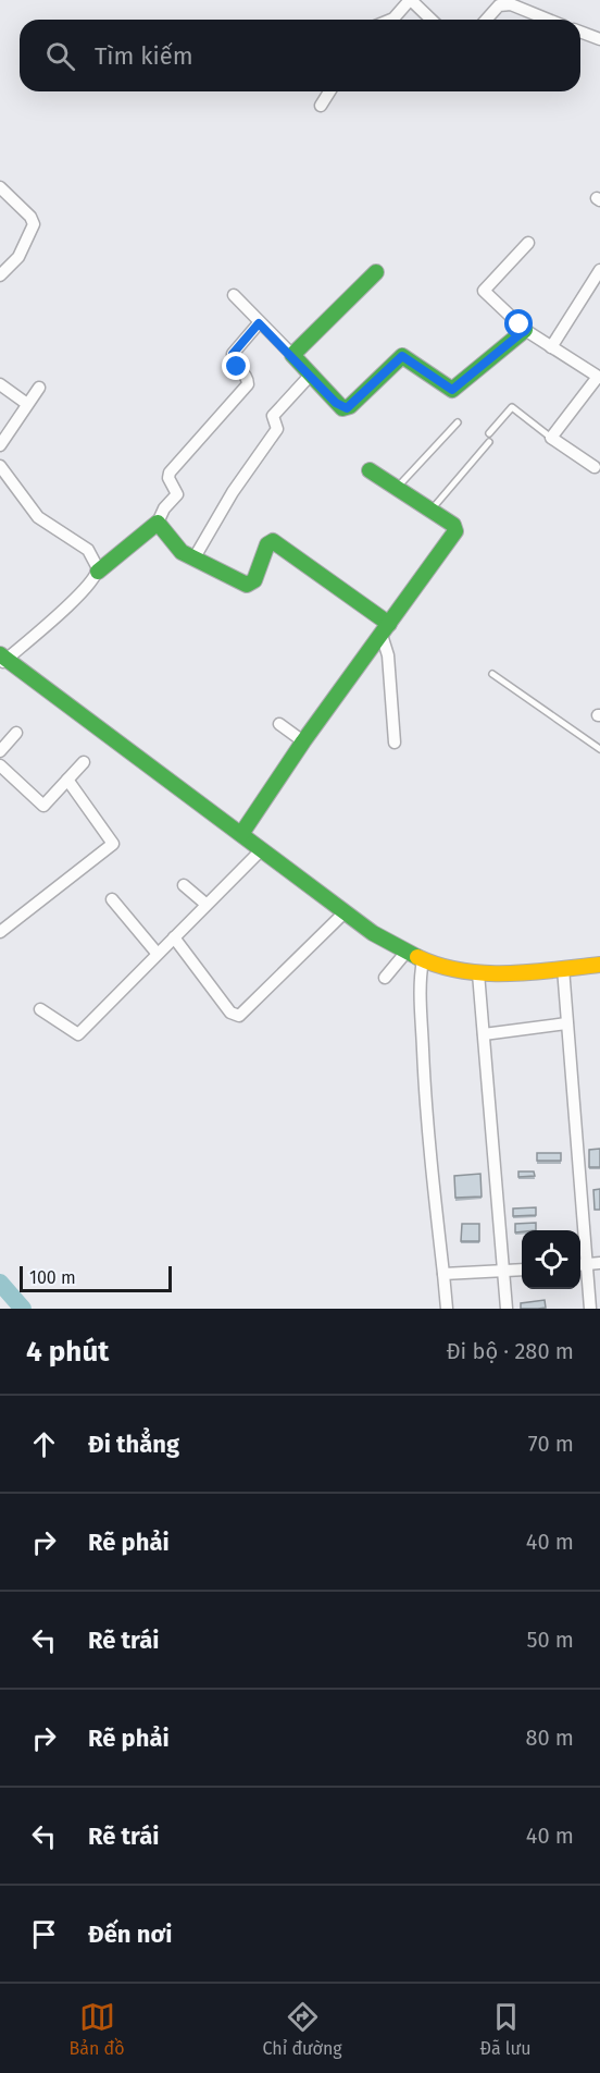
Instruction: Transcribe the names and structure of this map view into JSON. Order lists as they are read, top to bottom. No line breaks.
{"scale_bar":"100 m","page":{"search":"Tìm kiếm","scale":"100 m","heading":["4 phút","Đi bộ · 280 m"],"list":[["Đi thẳng","70 m"],["Rẽ phải","40 m"],["Rẽ trái","50 m"],["Rẽ phải","80 m"],["Rẽ trái","40 m"],"Đến nơi"],"nav":["Bản đồ","Chỉ đường","Đã lưu"]}}
